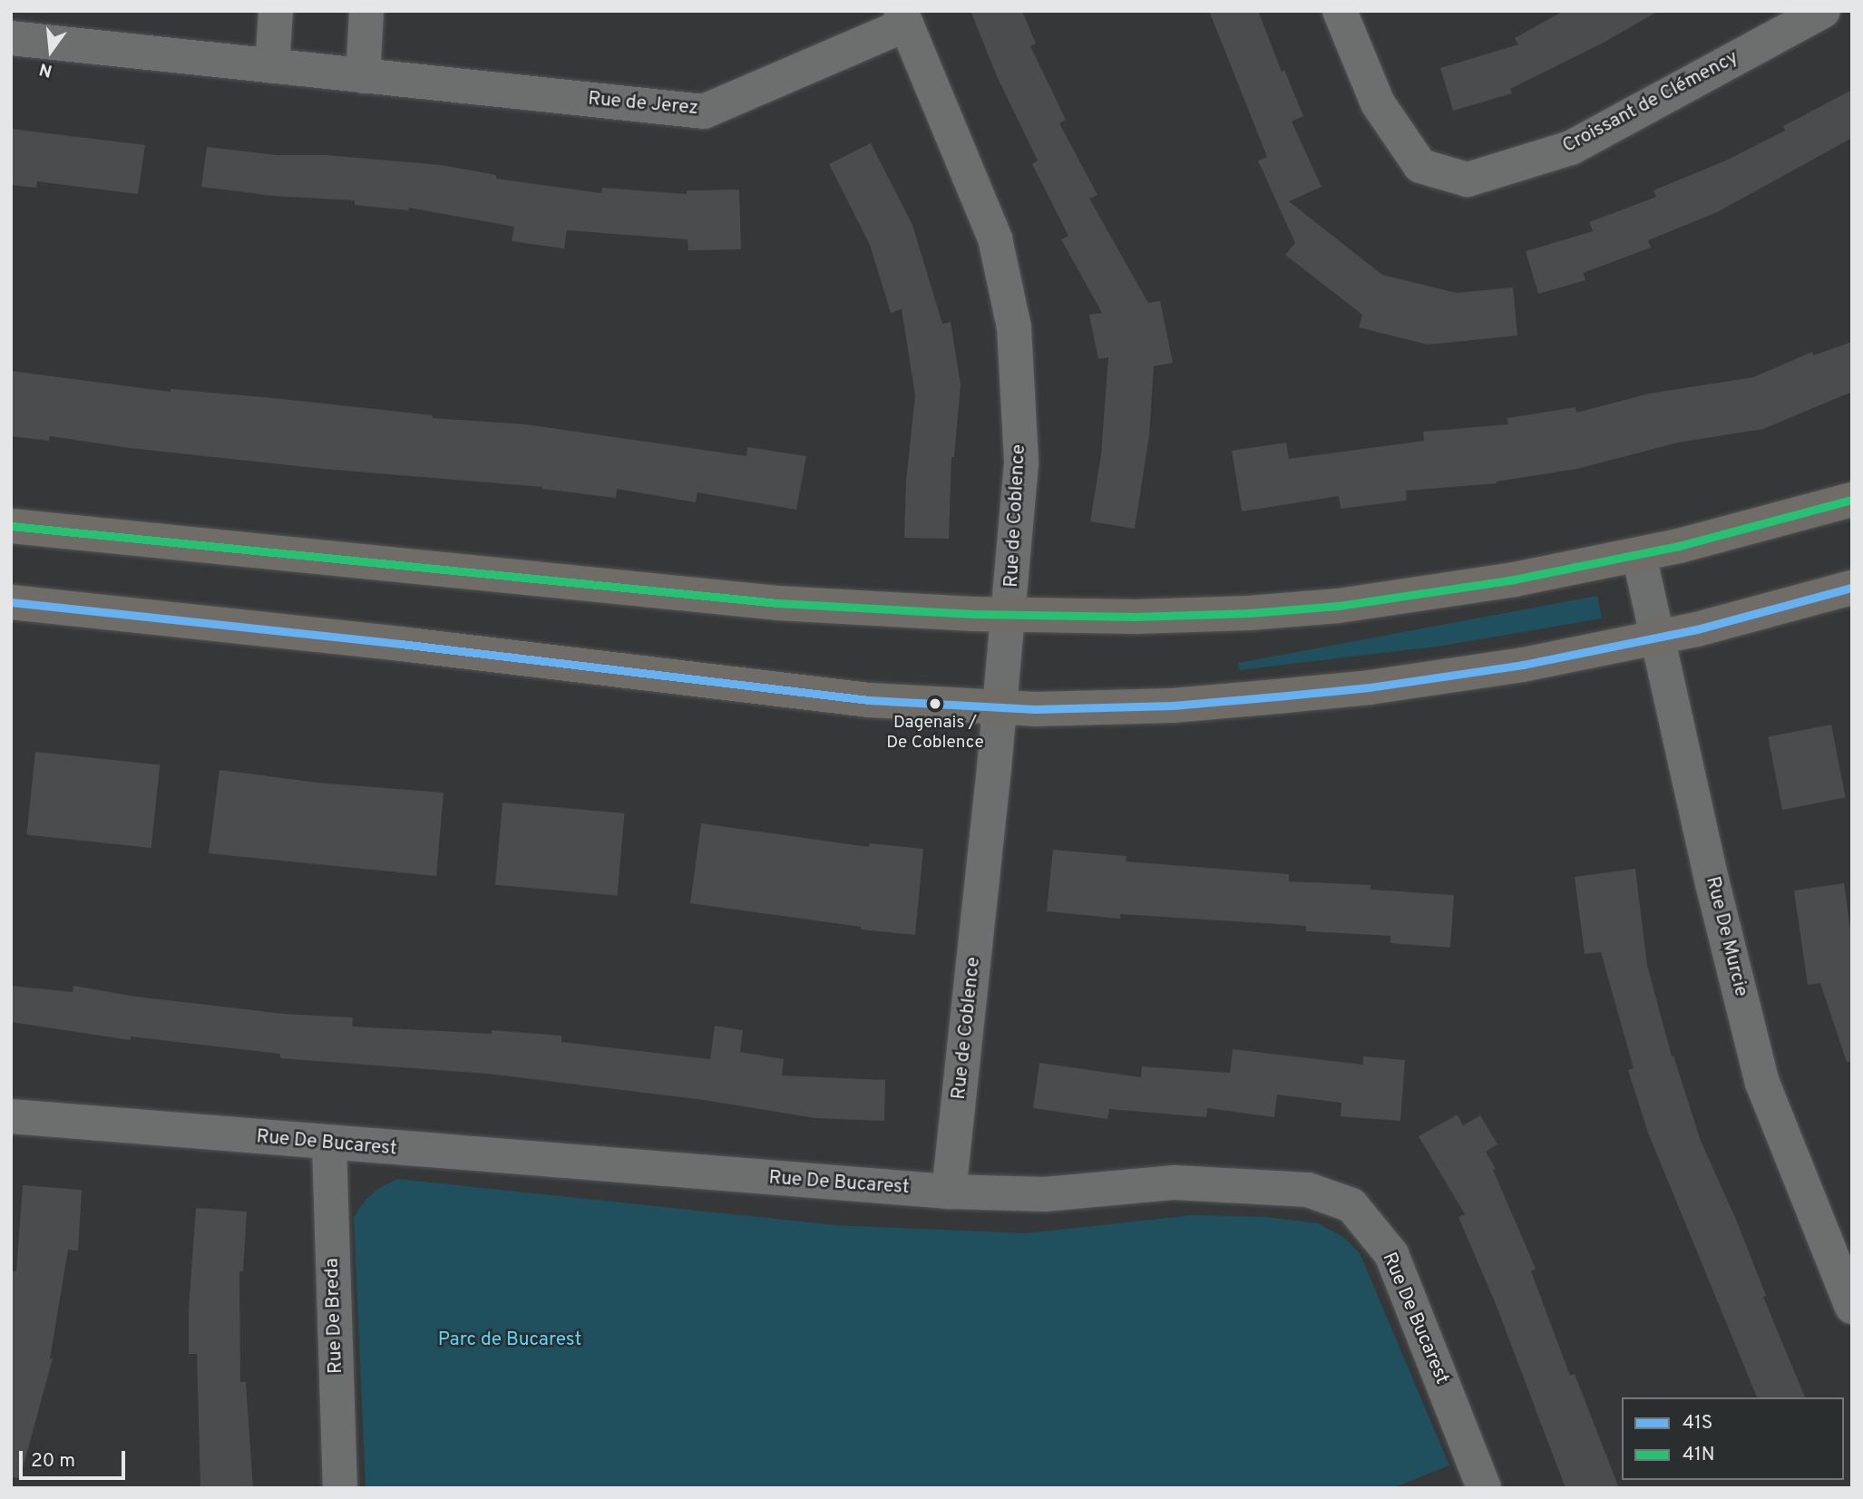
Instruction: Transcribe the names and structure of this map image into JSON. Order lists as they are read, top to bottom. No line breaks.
{"streets":{"street":["Croissant de Clémency","Rue de Jerez","Rue de Coblence","Rue De Murcie","Rue De Bucarest","Rue De Breda"]},"crossings":[["Rue de Jerez","Rue de Coblence"],["Rue de Coblence","Rue De Bucarest"],["Rue De Bucarest","Rue De Breda"]],"parks":["Parc de Bucarest"],"places":["Dagenais / De Coblence"],"lines":["transit line 41N","transit line 41S"],"legend":["41S","41N"],"scale_bar":"20 m","north":"bottom"}
